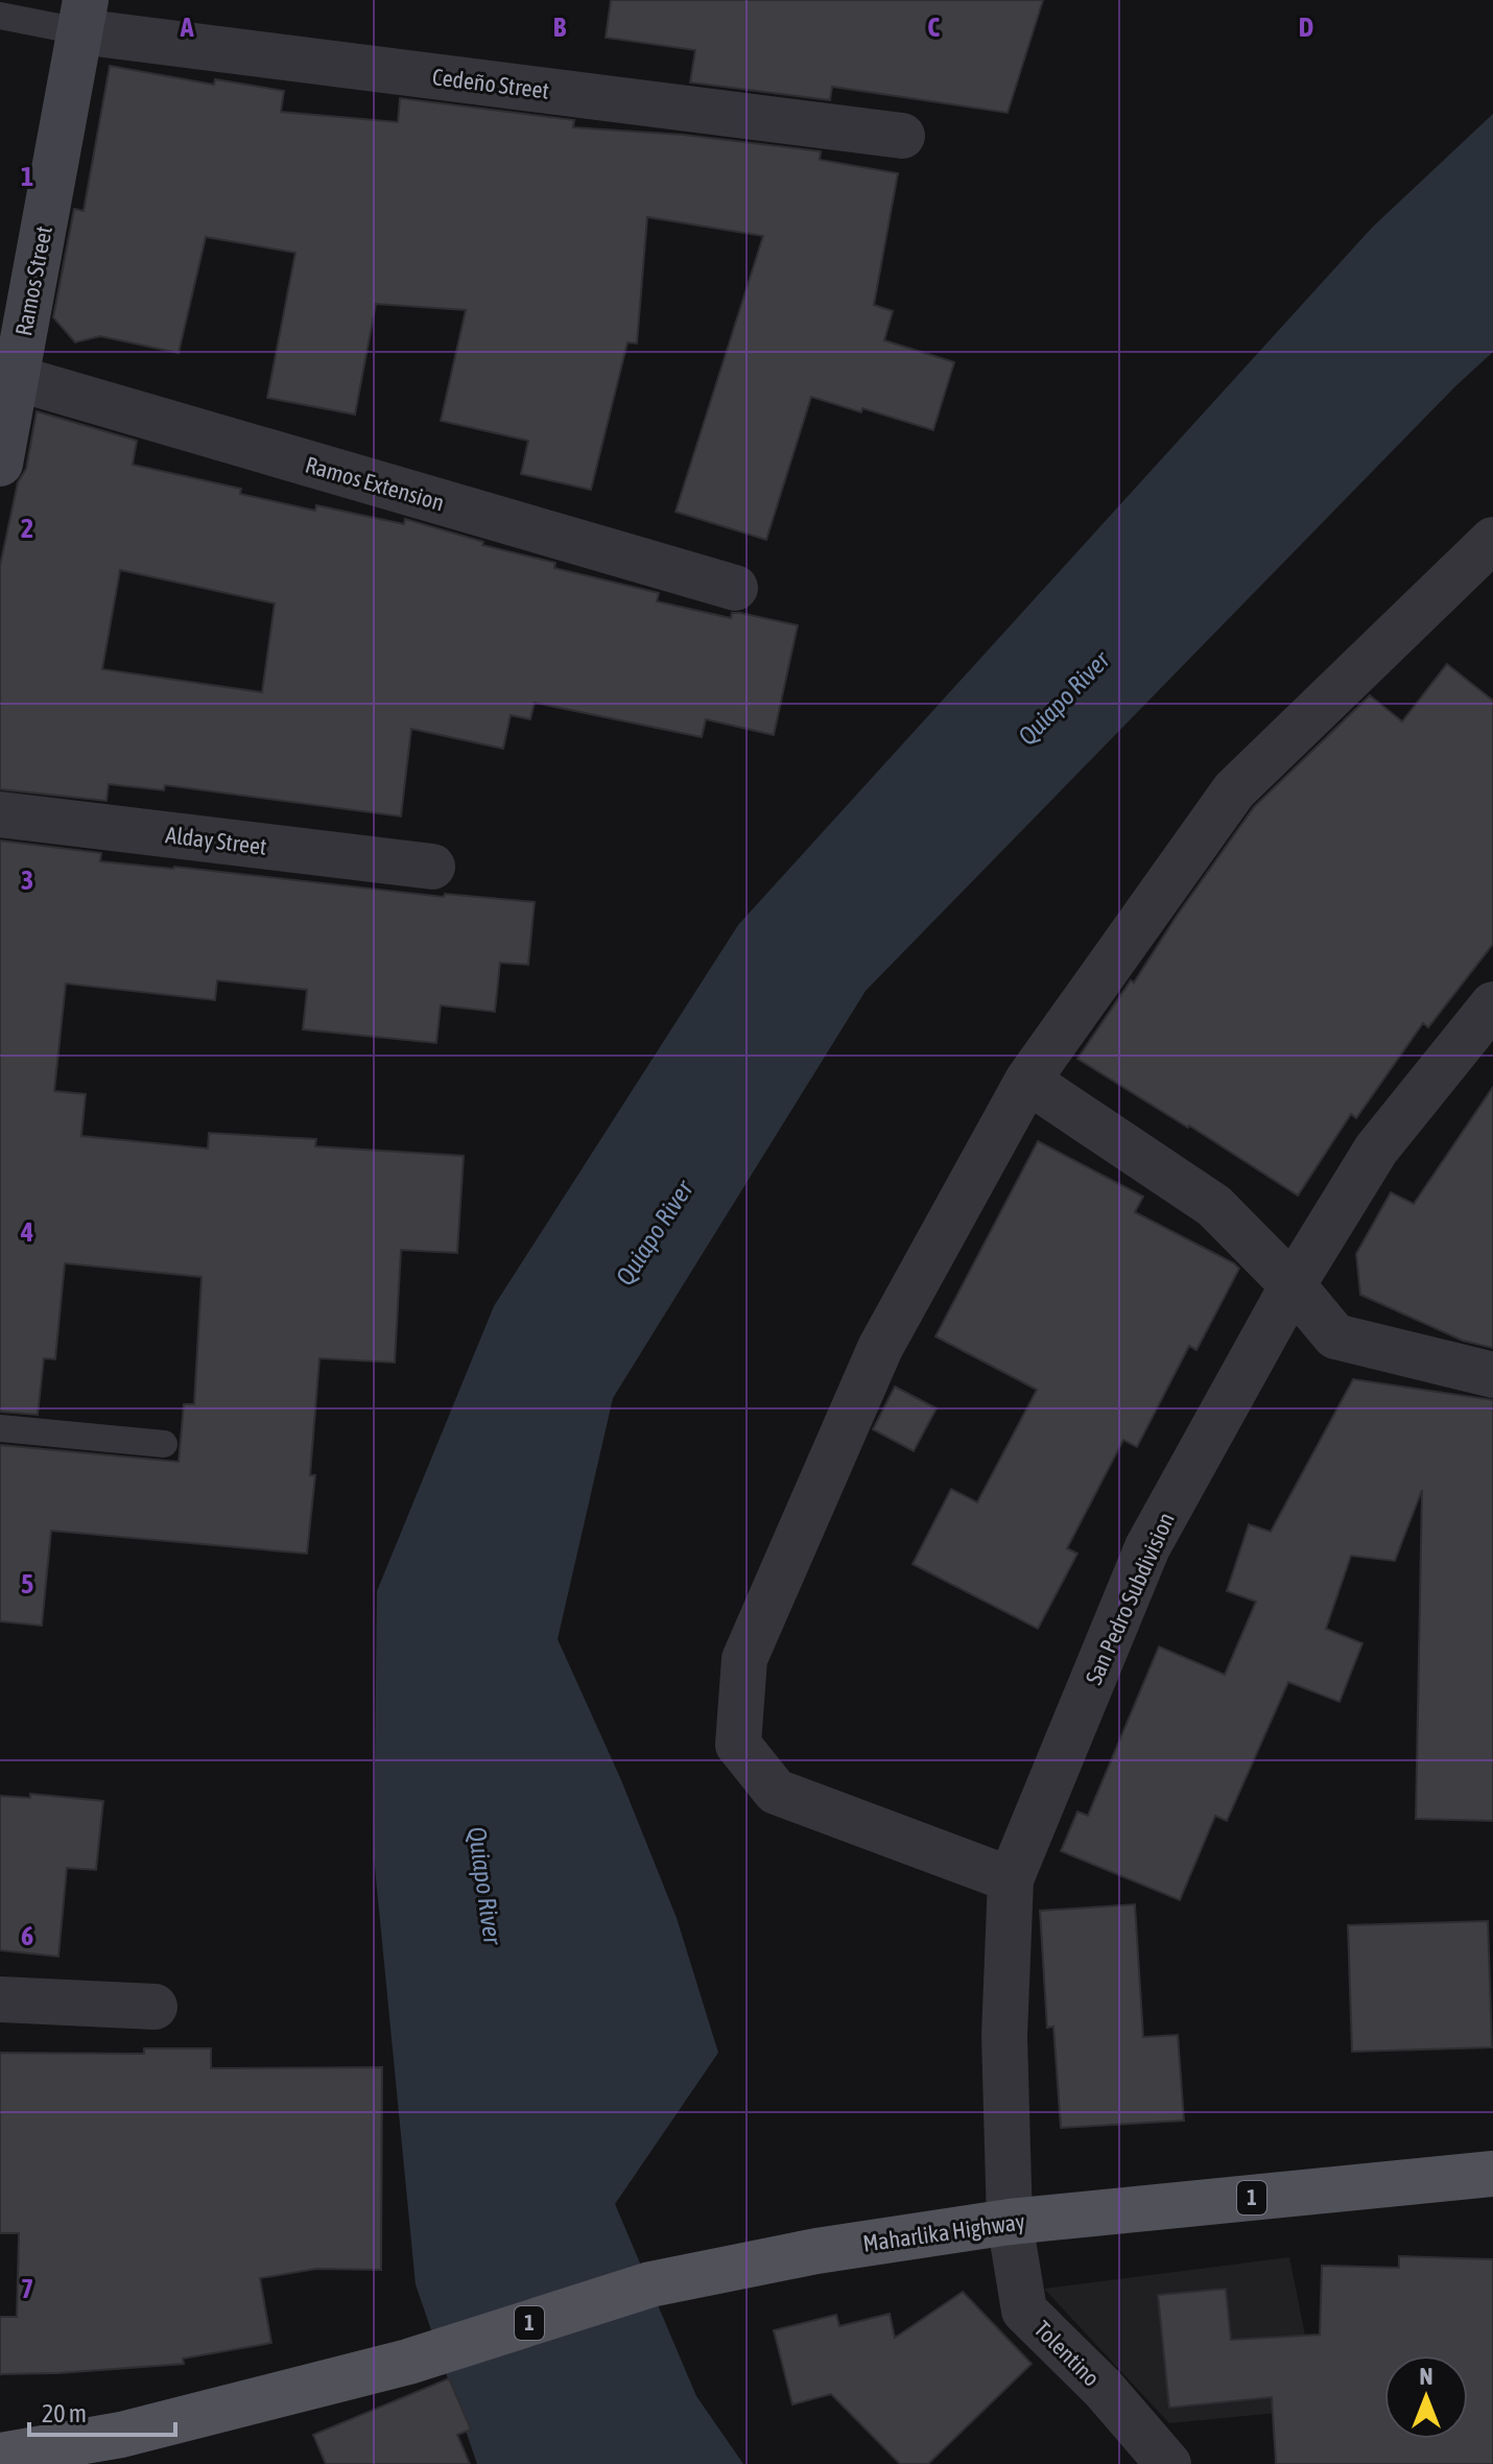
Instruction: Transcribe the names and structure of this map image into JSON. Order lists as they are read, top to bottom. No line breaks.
{"streets":{"main road":["1","Maharlika Highway"],"street":["Cedeño Street","Ramos Street","Ramos Extension","Alday Street","San Pedro Subdivision","Tolentino"]},"crossings":[["Cedeño Street","Ramos Street"],["Ramos Street","Ramos Extension"],["San Pedro Subdivision","Maharlika Highway"],["San Pedro Subdivision","Tolentino"],["Maharlika Highway","Tolentino"]],"water":["Quiapo River"],"scale_bar":"20 m","north":"top","grid":{"columns":["A","B","C","D"],"rows":["1","2","3","4","5","6","7"]}}
